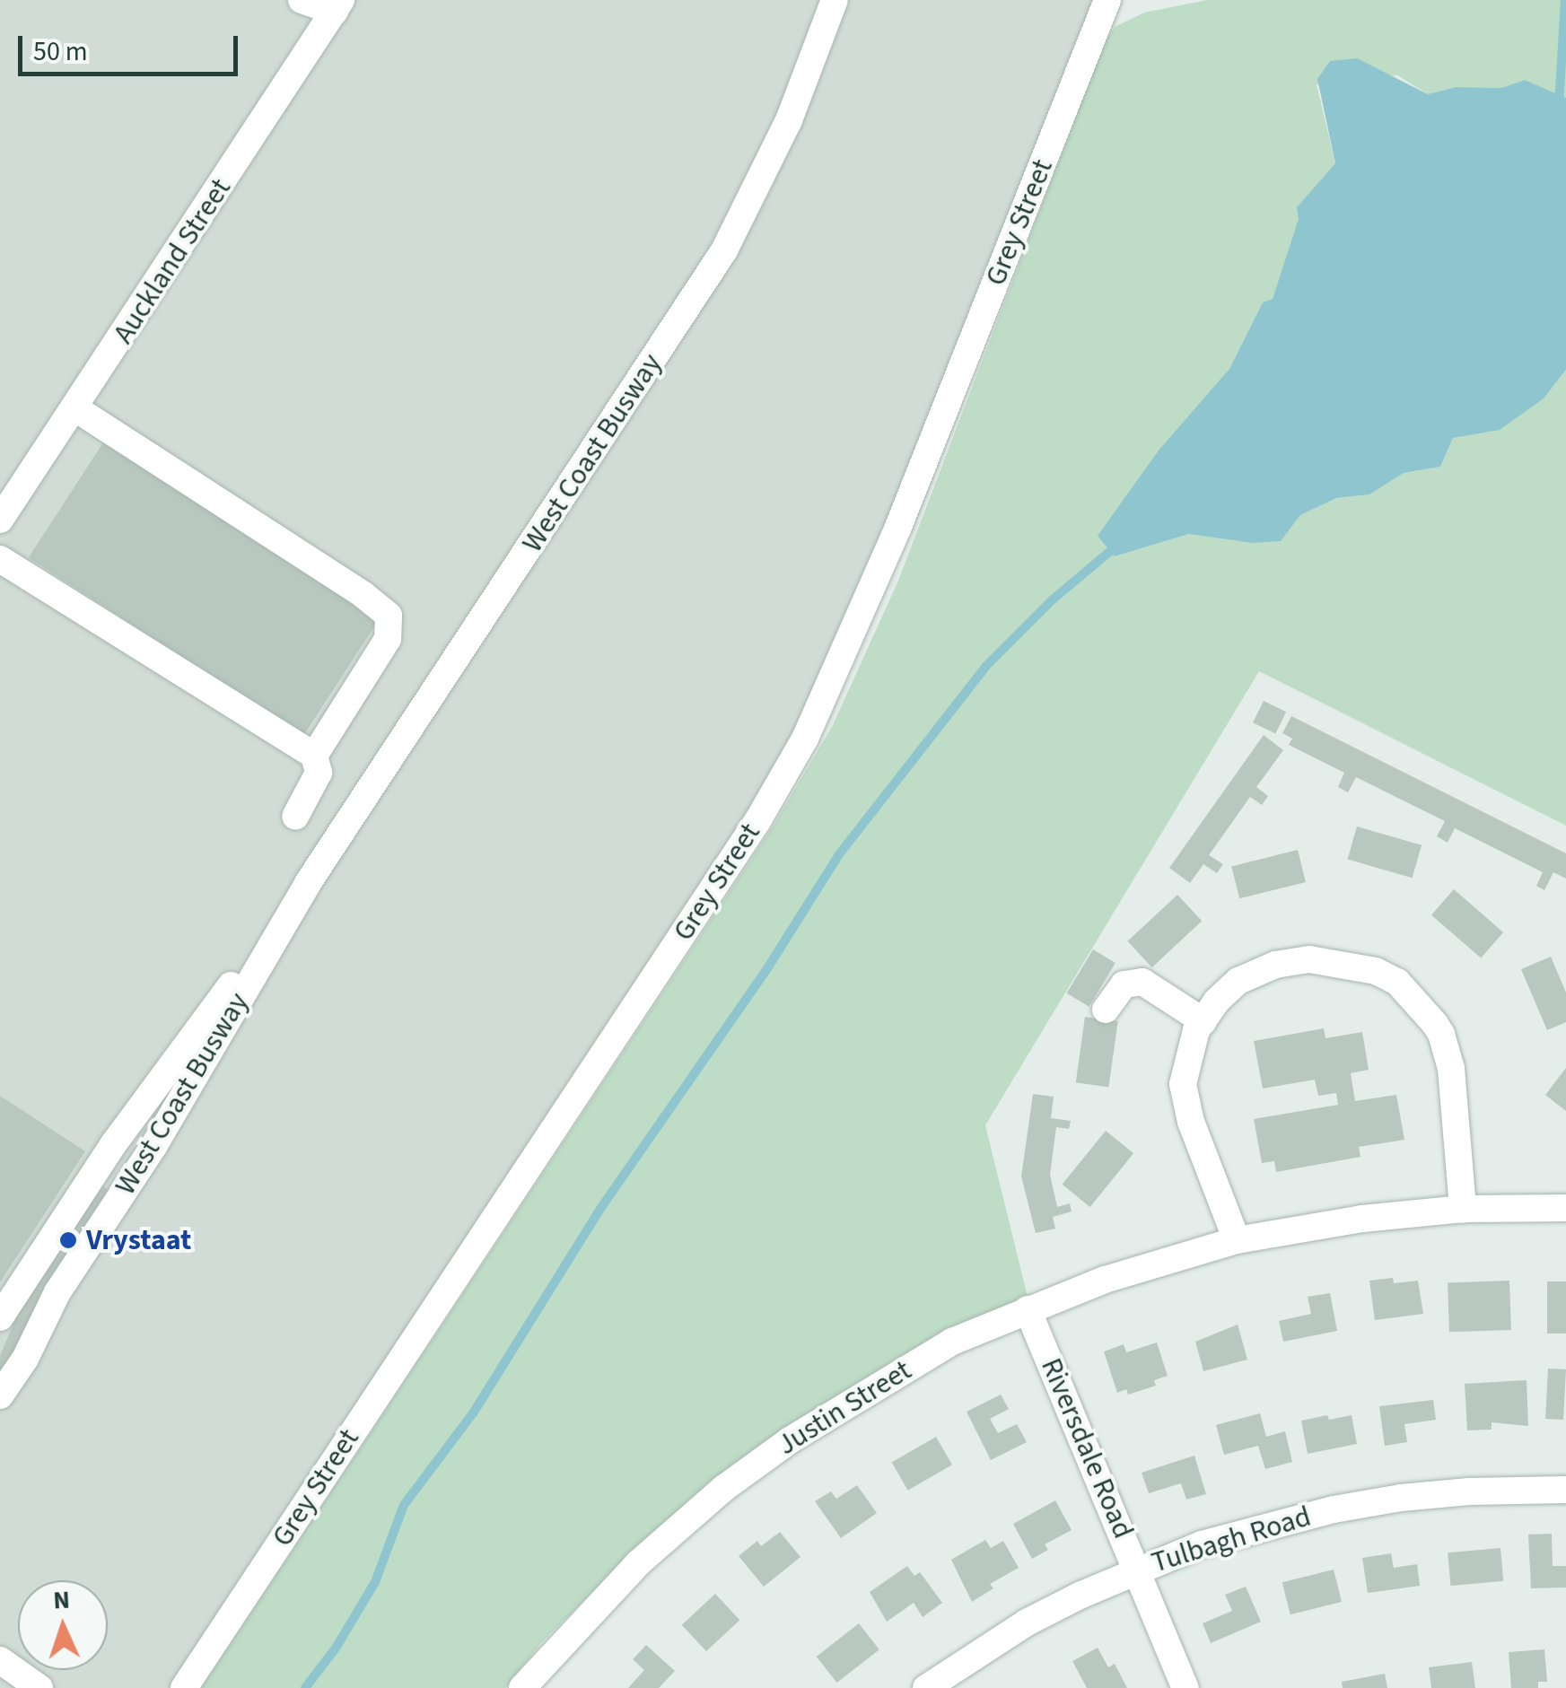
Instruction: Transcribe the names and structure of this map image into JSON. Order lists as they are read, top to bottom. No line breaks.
{"streets":{"street":["Grey Street","Auckland Street","West Coast Busway","Justin Street","Riversdale Road","Tulbagh Road"]},"crossings":[["Justin Street","Riversdale Road"],["Riversdale Road","Tulbagh Road"]],"places":["Vrystaat"],"scale_bar":"50 m","north":"top"}
